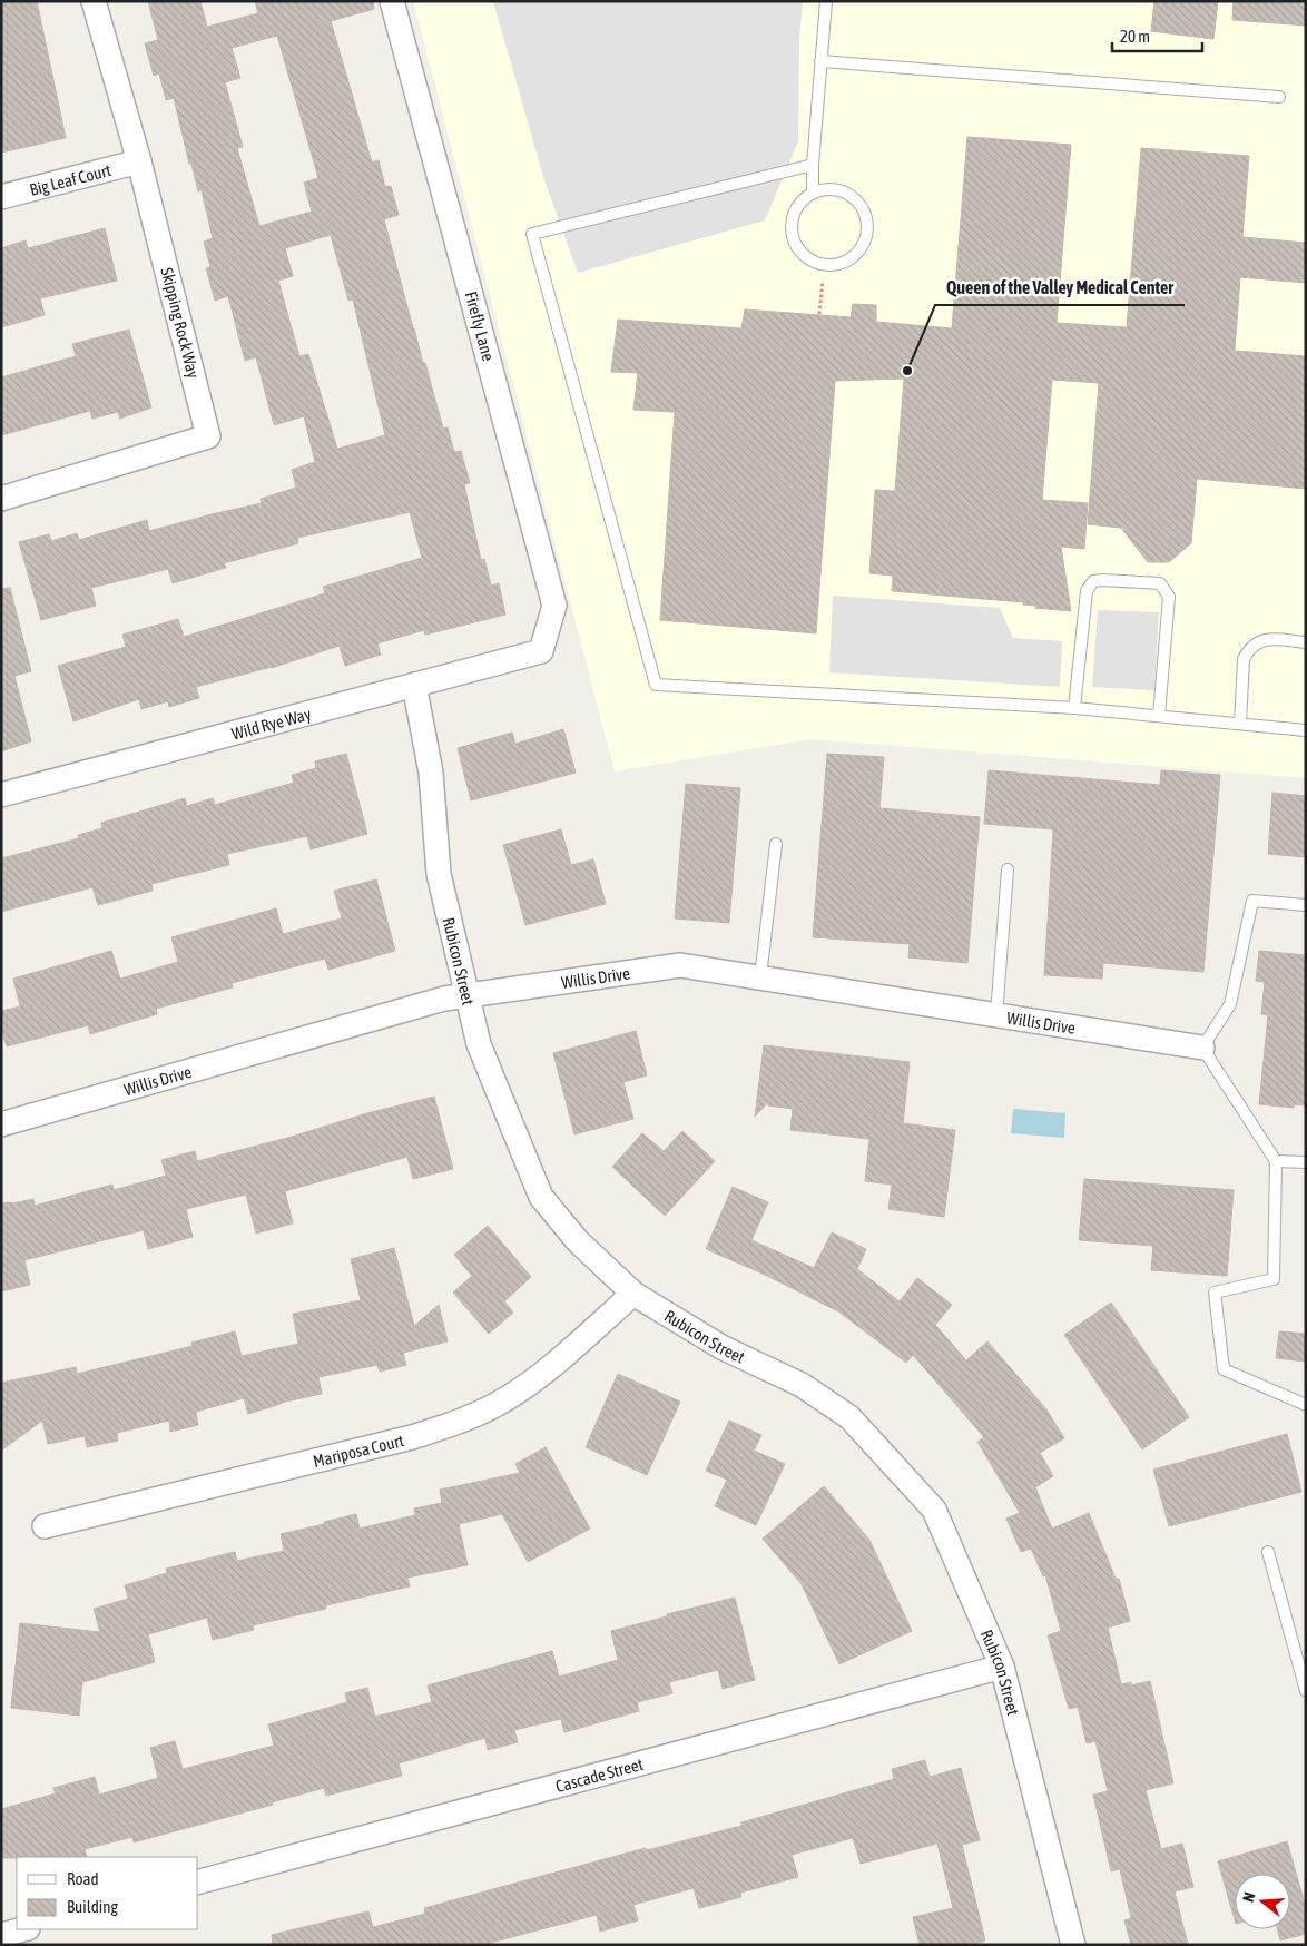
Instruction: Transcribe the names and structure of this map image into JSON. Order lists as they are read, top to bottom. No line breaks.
{"streets":{"street":["Big Leaf Court","Skipping Rock Way","Firefly Lane","Wild Rye Way","Rubicon Street","Willis Drive","Mariposa Court","Cascade Street"]},"crossings":[["Big Leaf Court","Skipping Rock Way"],["Firefly Lane","Wild Rye Way"],["Wild Rye Way","Rubicon Street"],["Rubicon Street","Willis Drive"],["Rubicon Street","Mariposa Court"],["Rubicon Street","Cascade Street"]],"places":["Queen of the Valley Medical Center"],"legend":["Road","Building"],"scale_bar":"20 m","north":"left"}
